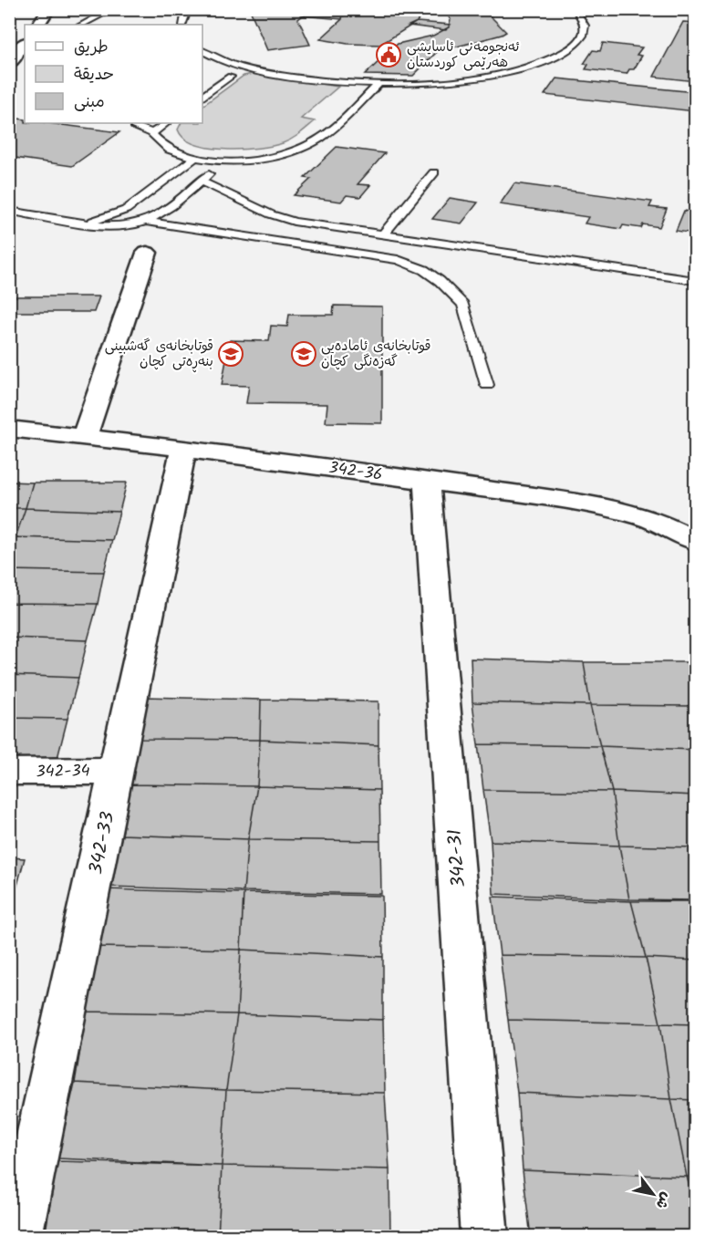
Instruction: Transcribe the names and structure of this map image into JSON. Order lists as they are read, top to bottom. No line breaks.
{"streets":{"street":["342-36","342-34","342-33","342-31"]},"crossings":[["342-36","342-33"],["342-36","342-31"],["342-34","342-33"]],"places":{"public building":["ئەنجومەنی ئاسایشی هەرێمی کوردستان"],"school or university":["قوتابخانەی گەشبینی بنەڕەتی کچان","قوتابخانەی ئامادەیی گەزەنگی کچان"]},"legend":["طريق","حديقة","مبنى"],"north":"bottom right"}
